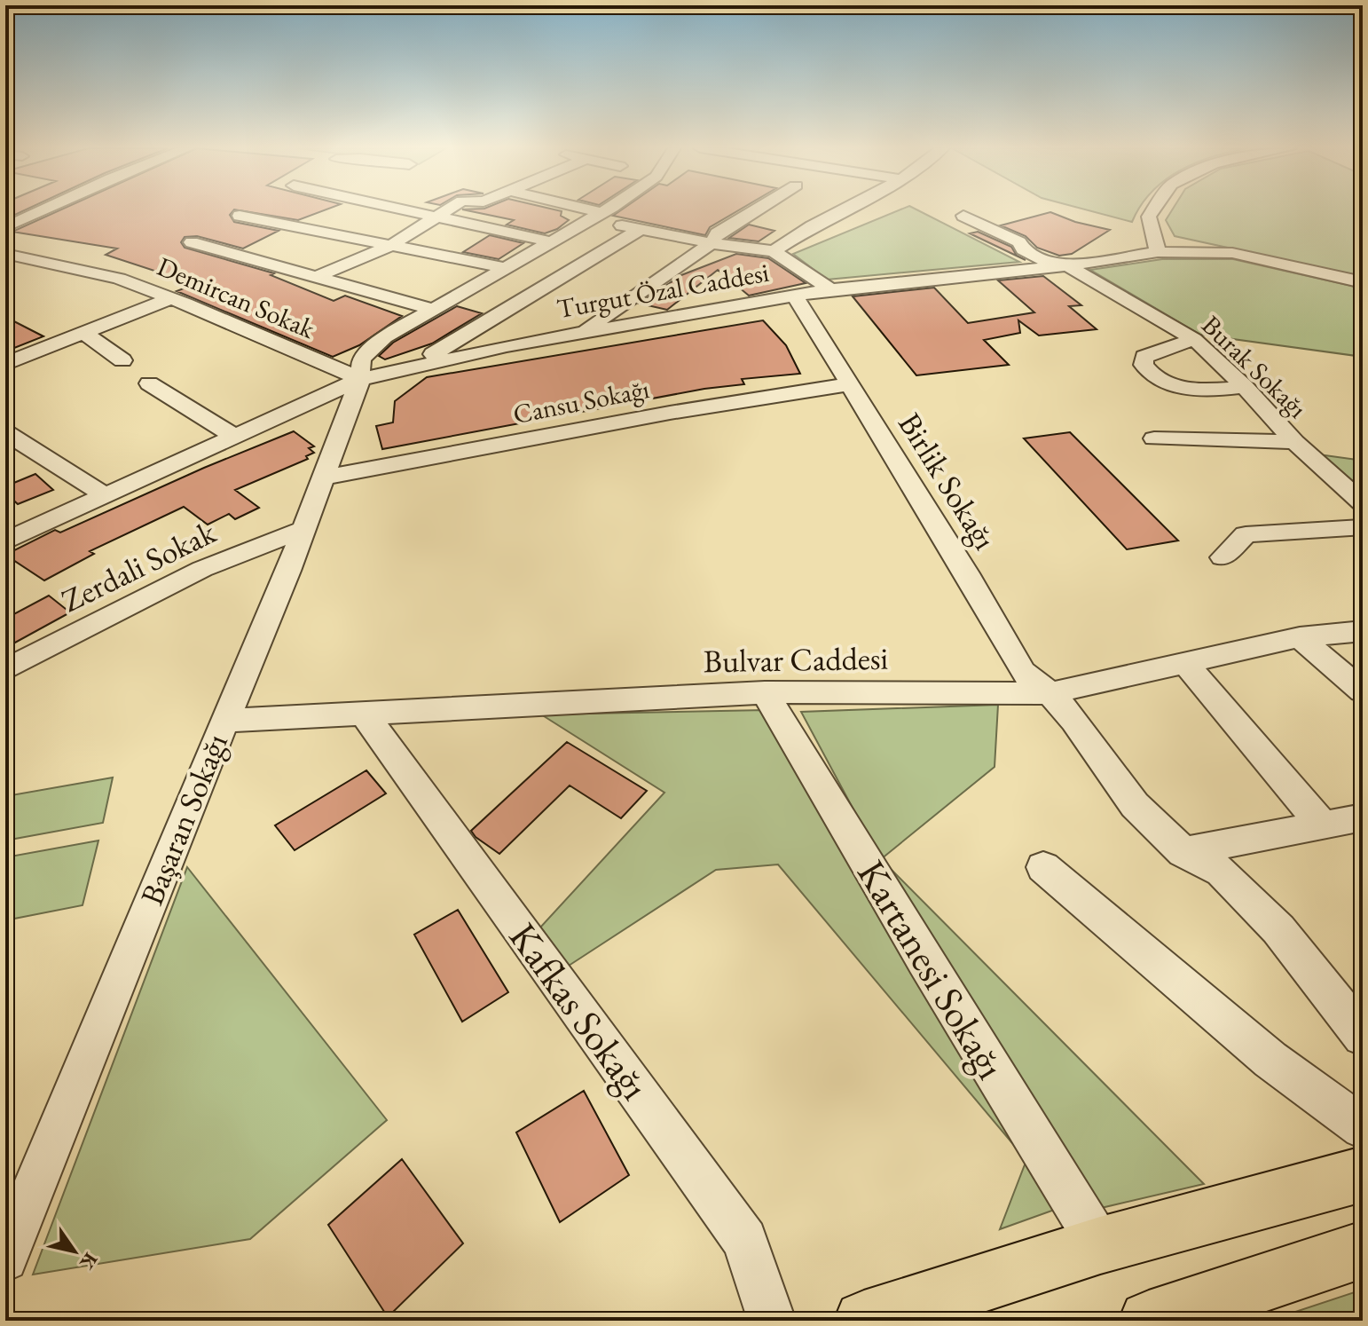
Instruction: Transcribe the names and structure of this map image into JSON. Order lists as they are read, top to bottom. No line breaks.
{"streets":{"street":["Turgut Özal Caddesi","Demircan Sokak","Burak Sokağı","Cansu Sokağı","Birlik Sokağı","Zerdali Sokak","Bulvar Caddesi","Başaran Sokağı","Kartanesi Sokağı","Kafkas Sokağı"]},"crossings":[["Turgut Özal Caddesi","Demircan Sokak"],["Turgut Özal Caddesi","Burak Sokağı"],["Turgut Özal Caddesi","Birlik Sokağı"],["Turgut Özal Caddesi","Başaran Sokağı"],["Demircan Sokak","Başaran Sokağı"],["Cansu Sokağı","Birlik Sokağı"],["Cansu Sokağı","Başaran Sokağı"],["Birlik Sokağı","Bulvar Caddesi"],["Zerdali Sokak","Başaran Sokağı"],["Bulvar Caddesi","Başaran Sokağı"],["Bulvar Caddesi","Kartanesi Sokağı"],["Bulvar Caddesi","Kafkas Sokağı"]],"north":"bottom right"}
